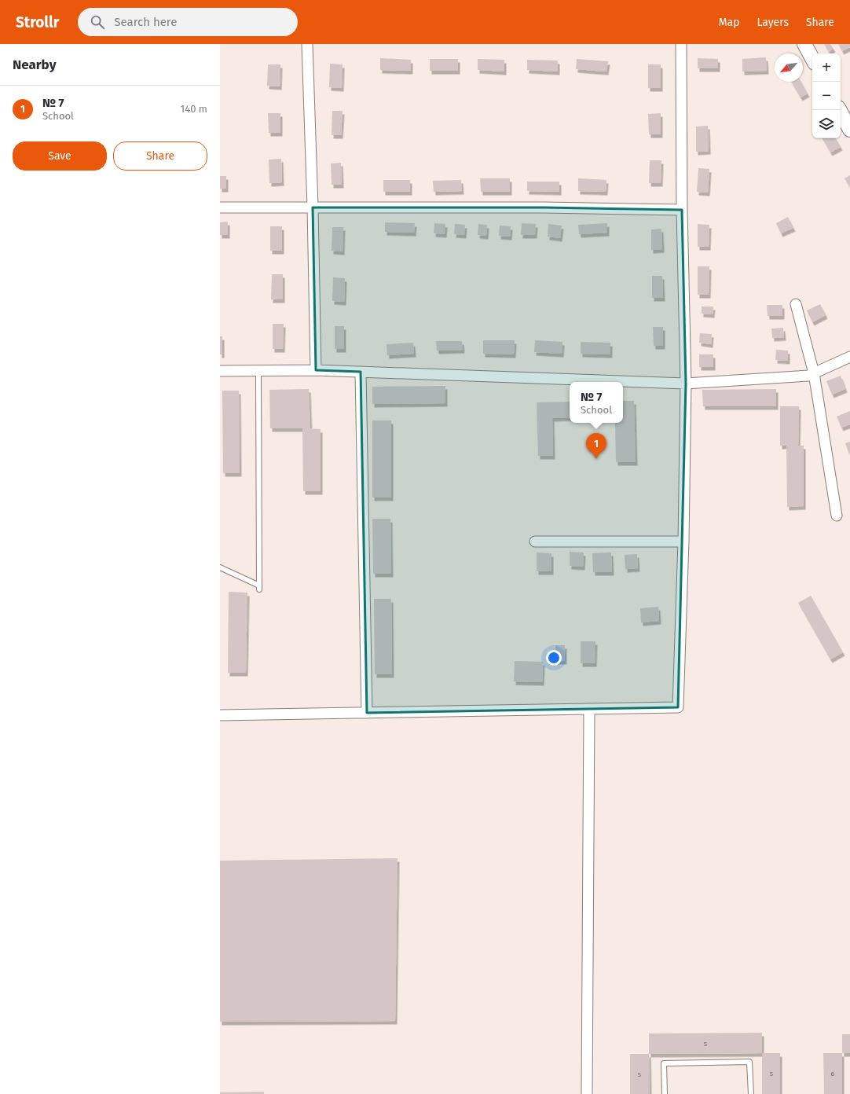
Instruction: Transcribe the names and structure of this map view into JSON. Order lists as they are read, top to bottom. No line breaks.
{"house_numbers":["5","5","6","5"],"north":"bottom left","page":{"header":"Strollr","search":"Search here","nav":["Map","Layers","Share"],"heading":"Nearby","map_buttons":["+","−"],"list":[{"mark":"1","name":"№ 7","note":"School","value":"140 m"}],"buttons":["Save","Share"],"popup":["№ 7","School"],"pins":"1"}}
